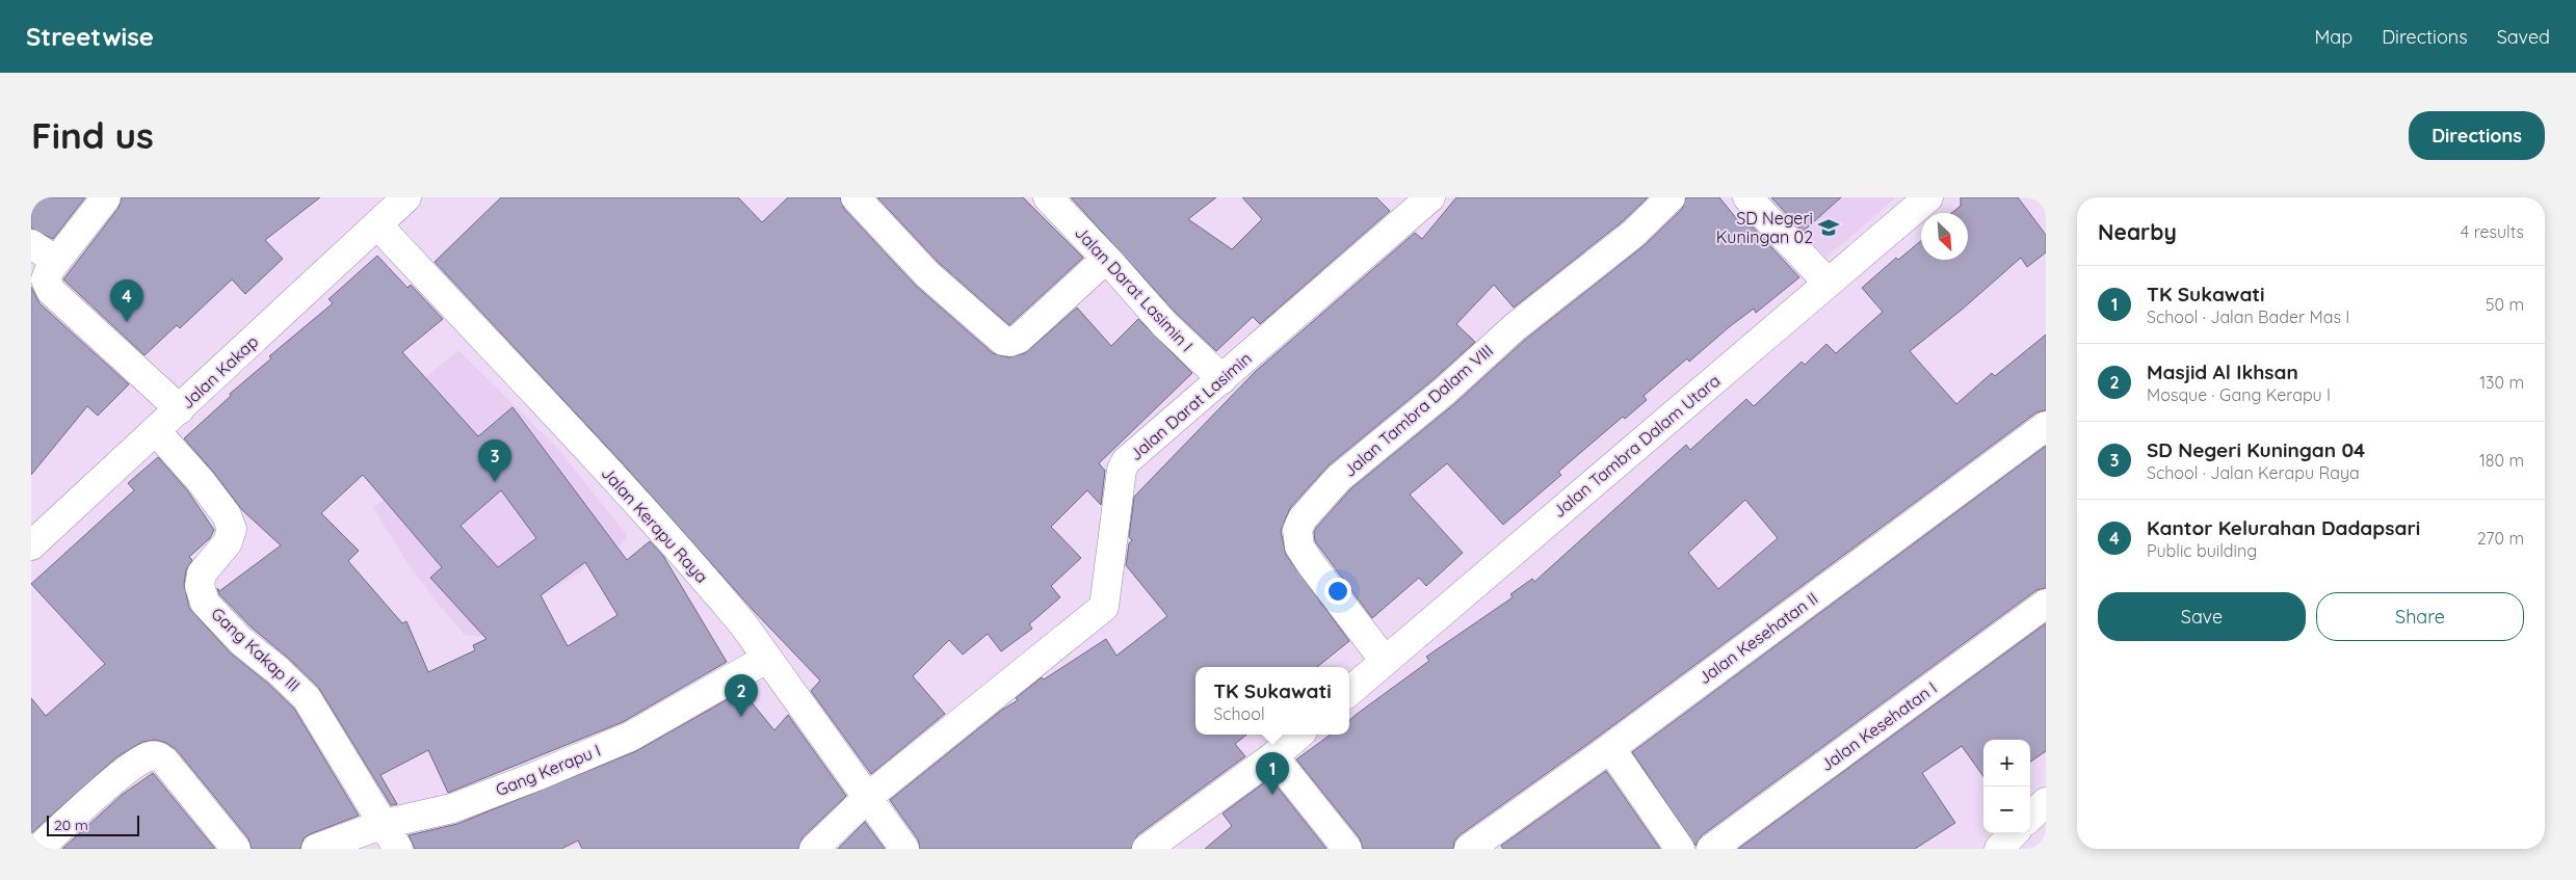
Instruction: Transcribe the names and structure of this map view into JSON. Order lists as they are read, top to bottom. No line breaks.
{"streets":{"street":["Jalan Darat Lasimin I","Jalan Kakap","Jalan Darat Lasimin","Jalan Tambra Dalam VIII","Jalan Tambra Dalam Utara","Jalan Kerapu Raya","Jalan Kesehatan II","Gang Kakap III","Jalan Kesehatan I","Gang Kerapu I"]},"crossings":[["Jalan Darat Lasimin I","Jalan Darat Lasimin"],["Jalan Kakap","Jalan Kerapu Raya"],["Jalan Kakap","Gang Kakap III"],["Jalan Darat Lasimin","Jalan Kerapu Raya"],["Jalan Tambra Dalam VIII","Jalan Tambra Dalam Utara"],["Jalan Kerapu Raya","Gang Kerapu I"],["Gang Kakap III","Gang Kerapu I"]],"places":{"school or university":["SD Negeri Kuningan 02"]},"scale_bar":"20 m","north":"bottom right","page":{"header":"Streetwise","nav":["Map","Directions","Saved"],"buttons":["Directions",["Save","Share"]],"title":"Find us","heading":["Nearby","4 results"],"list":[{"mark":"1","name":"TK Sukawati","note":"School · Jalan Bader Mas I","value":"50 m"},{"mark":"2","name":"Masjid Al Ikhsan","note":"Mosque · Gang Kerapu I","value":"130 m"},{"mark":"3","name":"SD Negeri Kuningan 04","note":"School · Jalan Kerapu Raya","value":"180 m"},{"mark":"4","name":"Kantor Kelurahan Dadapsari","note":"Public building","value":"270 m"}],"pins":["4","3","2","1"],"popup":["TK Sukawati","School"],"map_buttons":["+","−"],"scale":"20 m"}}
